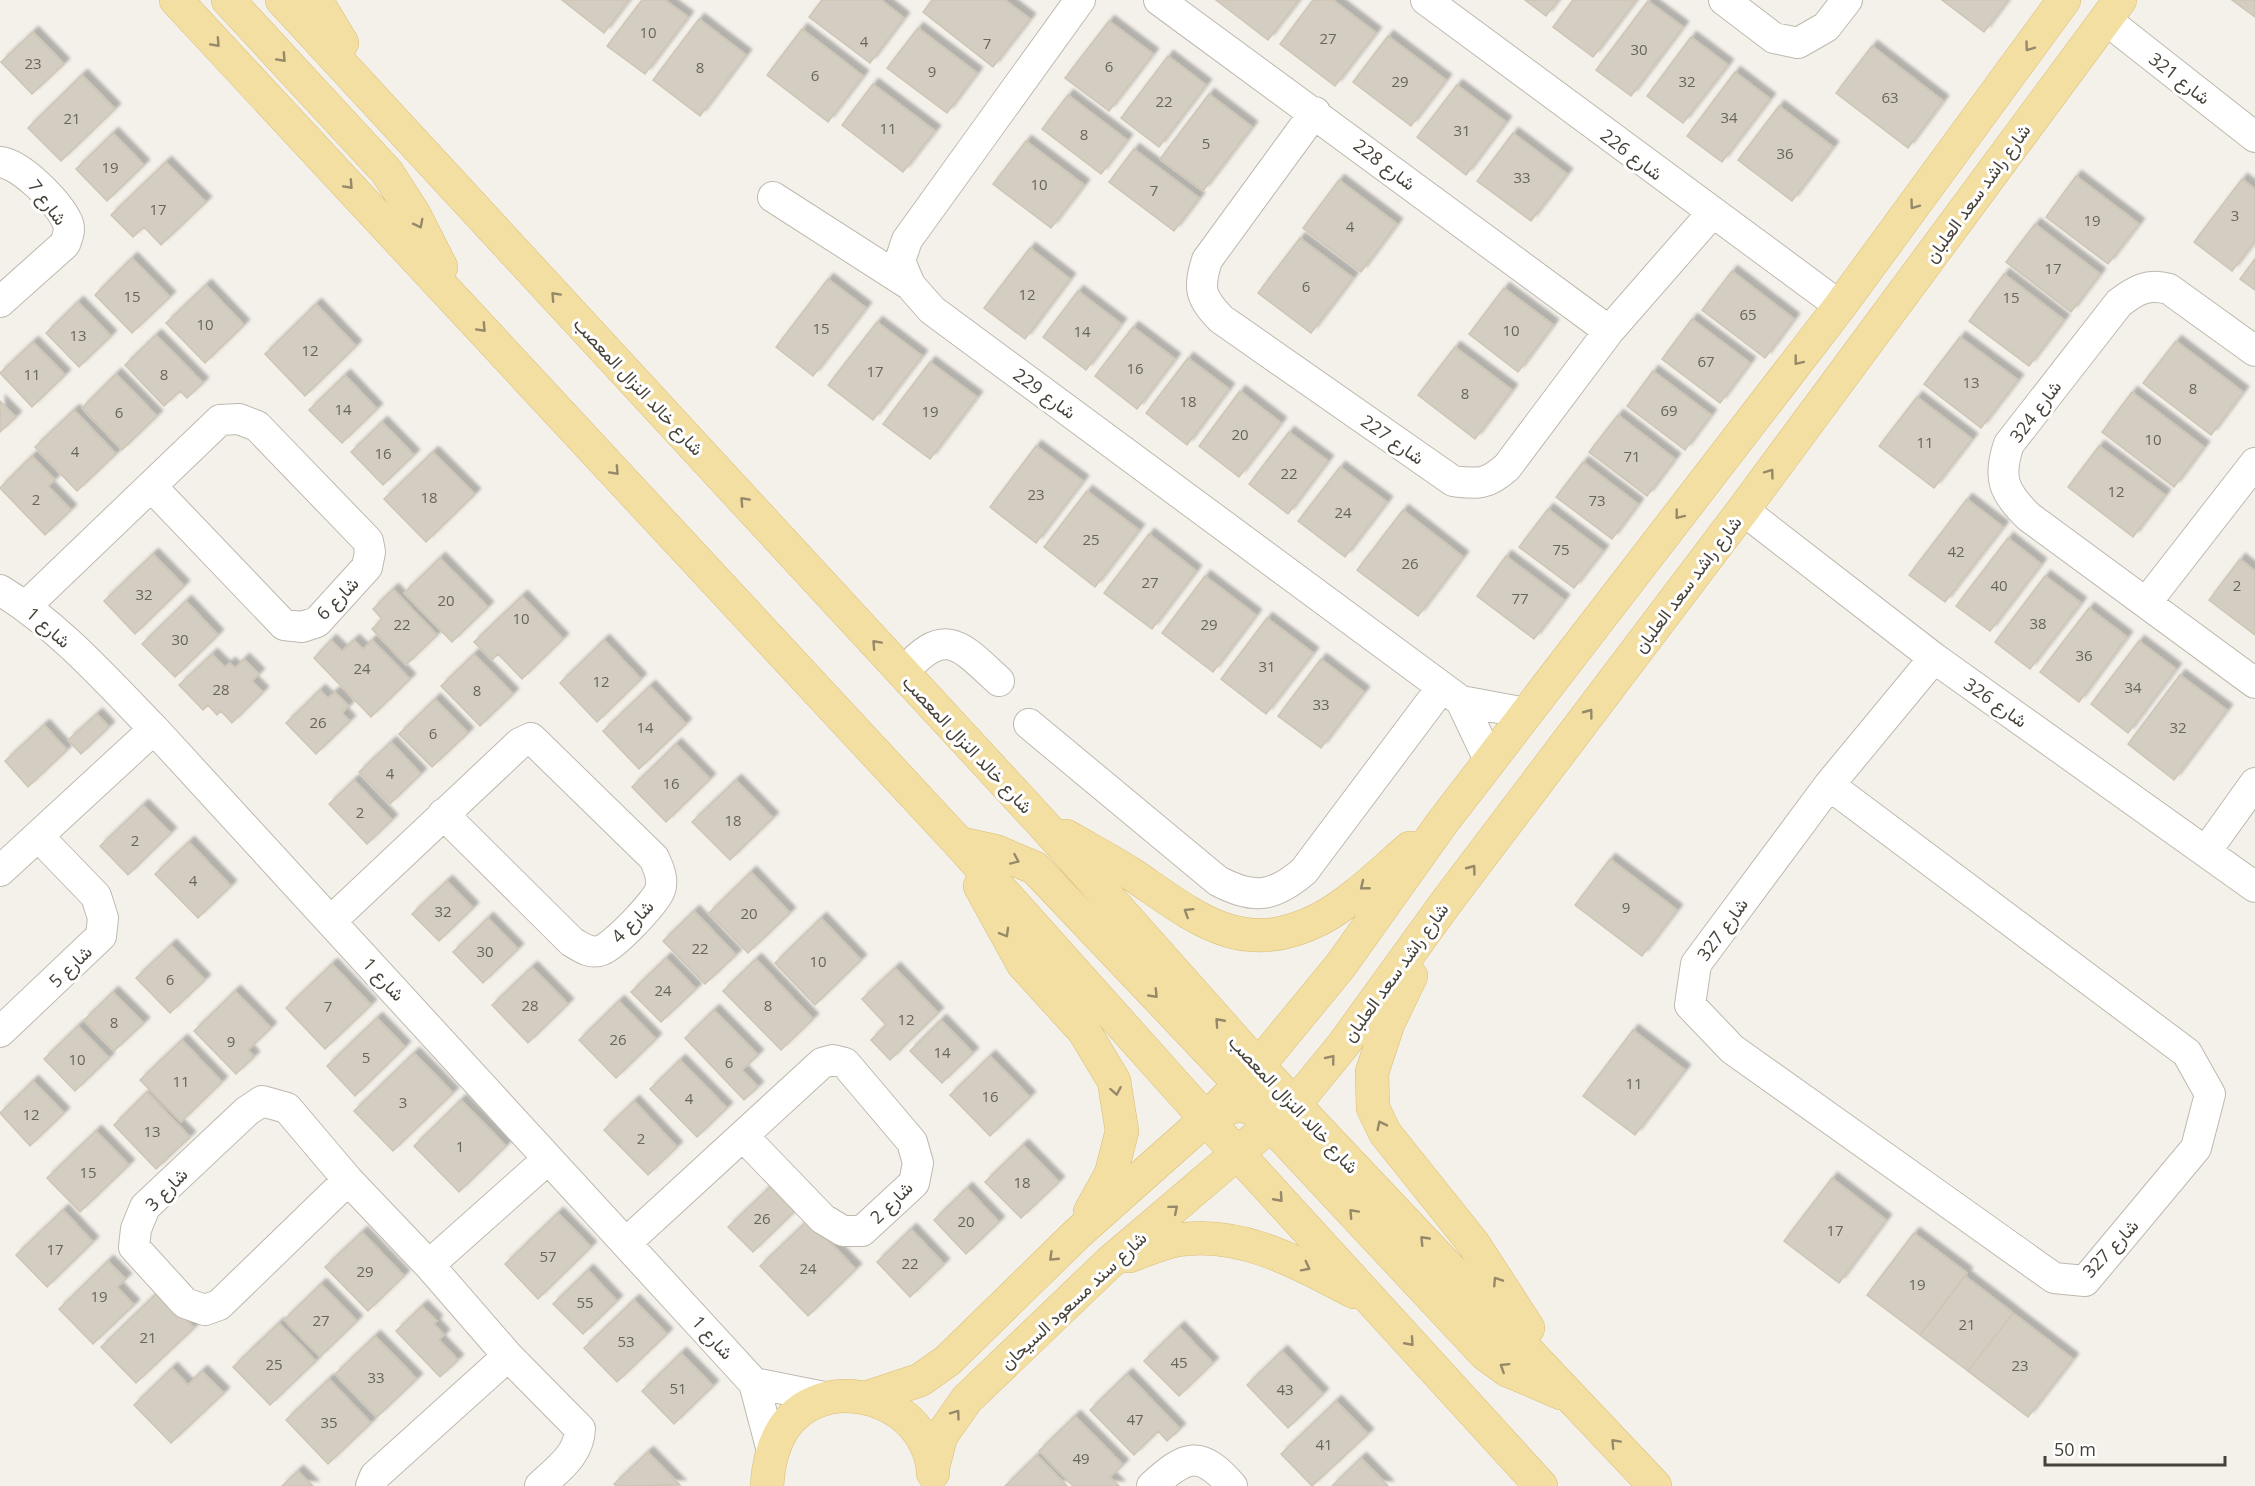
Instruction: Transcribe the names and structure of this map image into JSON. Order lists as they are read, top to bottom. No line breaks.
{"streets":{"main road":["شارع راشد سعد العلبان","شارع خالد النزال المعصب","شارع سند مسعود السيحان"],"street":["شارع 321","شارع 226","شارع 228","شارع 7","شارع 229","شارع 324","شارع 227","شارع 6","شارع 1","شارع 326","شارع 4","شارع 327","شارع 5","شارع 3","شارع 2"]},"crossings":[["شارع 321","شارع راشد سعد العلبان"],["شارع 226","شارع 227"],["شارع 228","شارع 227"],["شارع راشد سعد العلبان","شارع خالد النزال المعصب"],["شارع راشد سعد العلبان","شارع 326"],["شارع راشد سعد العلبان","شارع سند مسعود السيحان"],["شارع 6","شارع 1"],["شارع 1","شارع 4"],["شارع 1","شارع 2"],["شارع 326","شارع 327"]],"house_numbers":["10","27","4","7","30","23","6","8","9","6","29","32","63","22","34","21","11","31","8","5","36","19","33","10","7","17","3","19","4","17","6","12","15","15","65","10","15","10","14","13","12","67","16","17","11","8","13","8","8","18","14","69","19","6","20","10","11","4","16","71","22","12","23","18","2","73","24","25","75","42","26","27","40","2","32","77","20","10","38","22","29","30","36","31","24","12","34","28","8","33","26","14","32","6","4","16","2","18","2","4","9","32","20","22","30","10","6","24","28","8","7","12","8","26","9","14","5","10","6","11","11","16","4","3","12","13","2","1","15","18","26","20","17","17","57","22","24","29","19","19","55","27","21","21","53","45","25","23","33","51","43","47","35","41","49"],"scale_bar":"50 m"}
